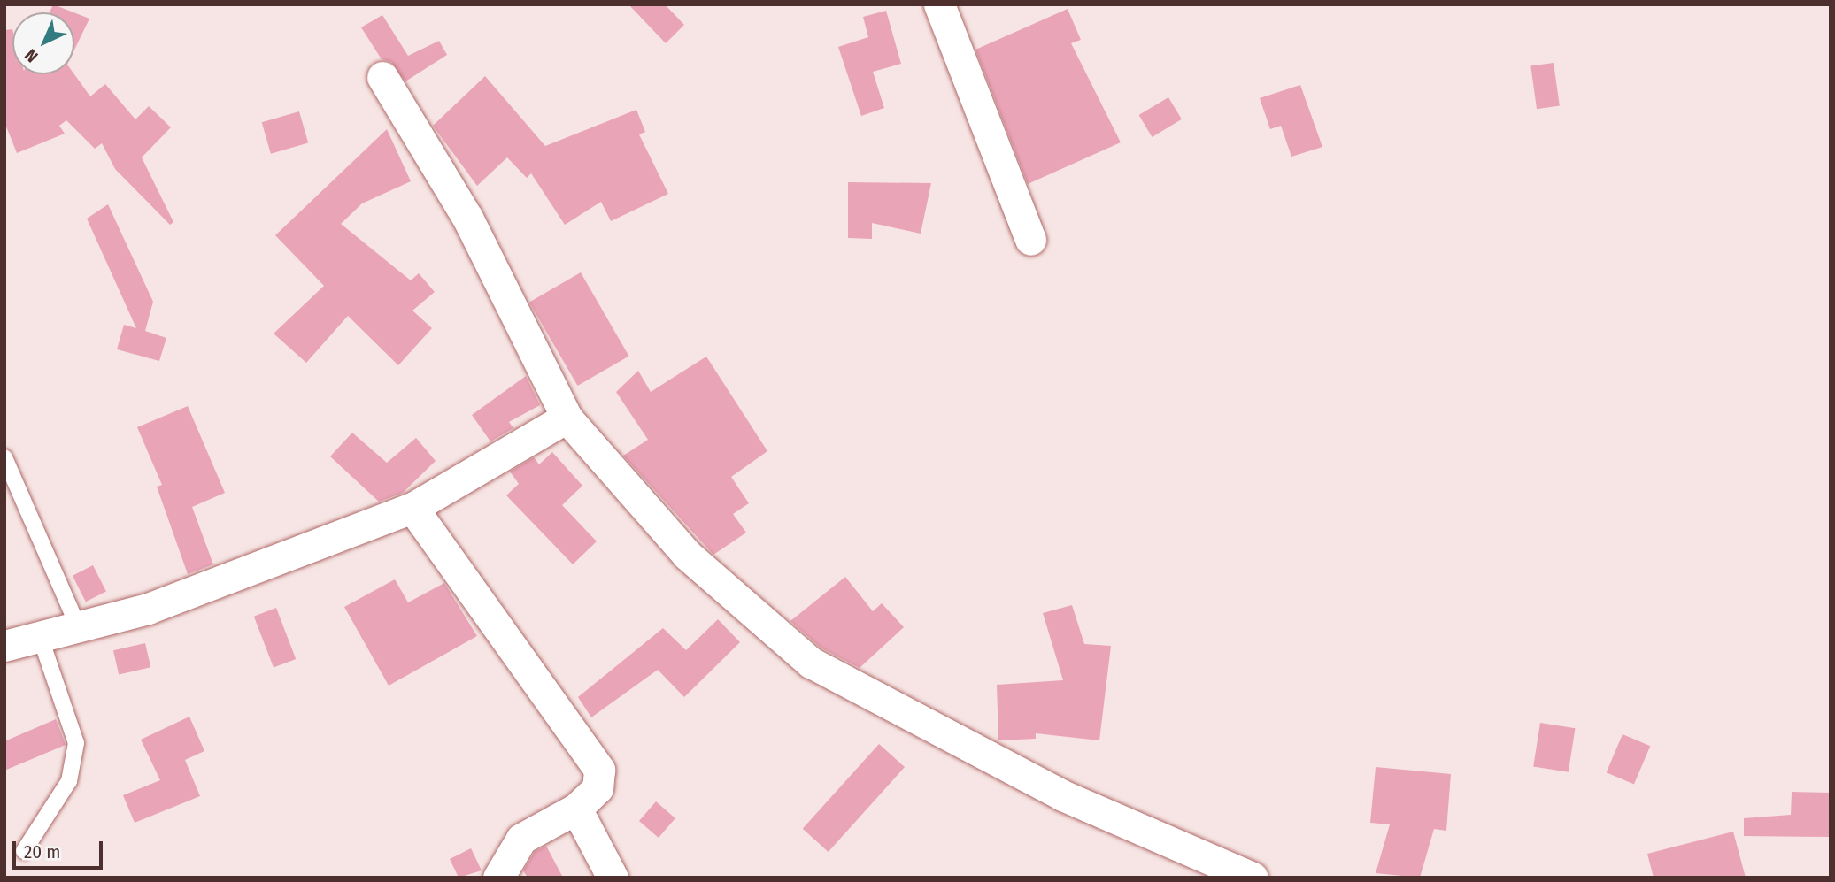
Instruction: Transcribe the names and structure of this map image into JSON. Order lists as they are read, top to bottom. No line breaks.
{"scale_bar":"20 m","north":"bottom left"}
